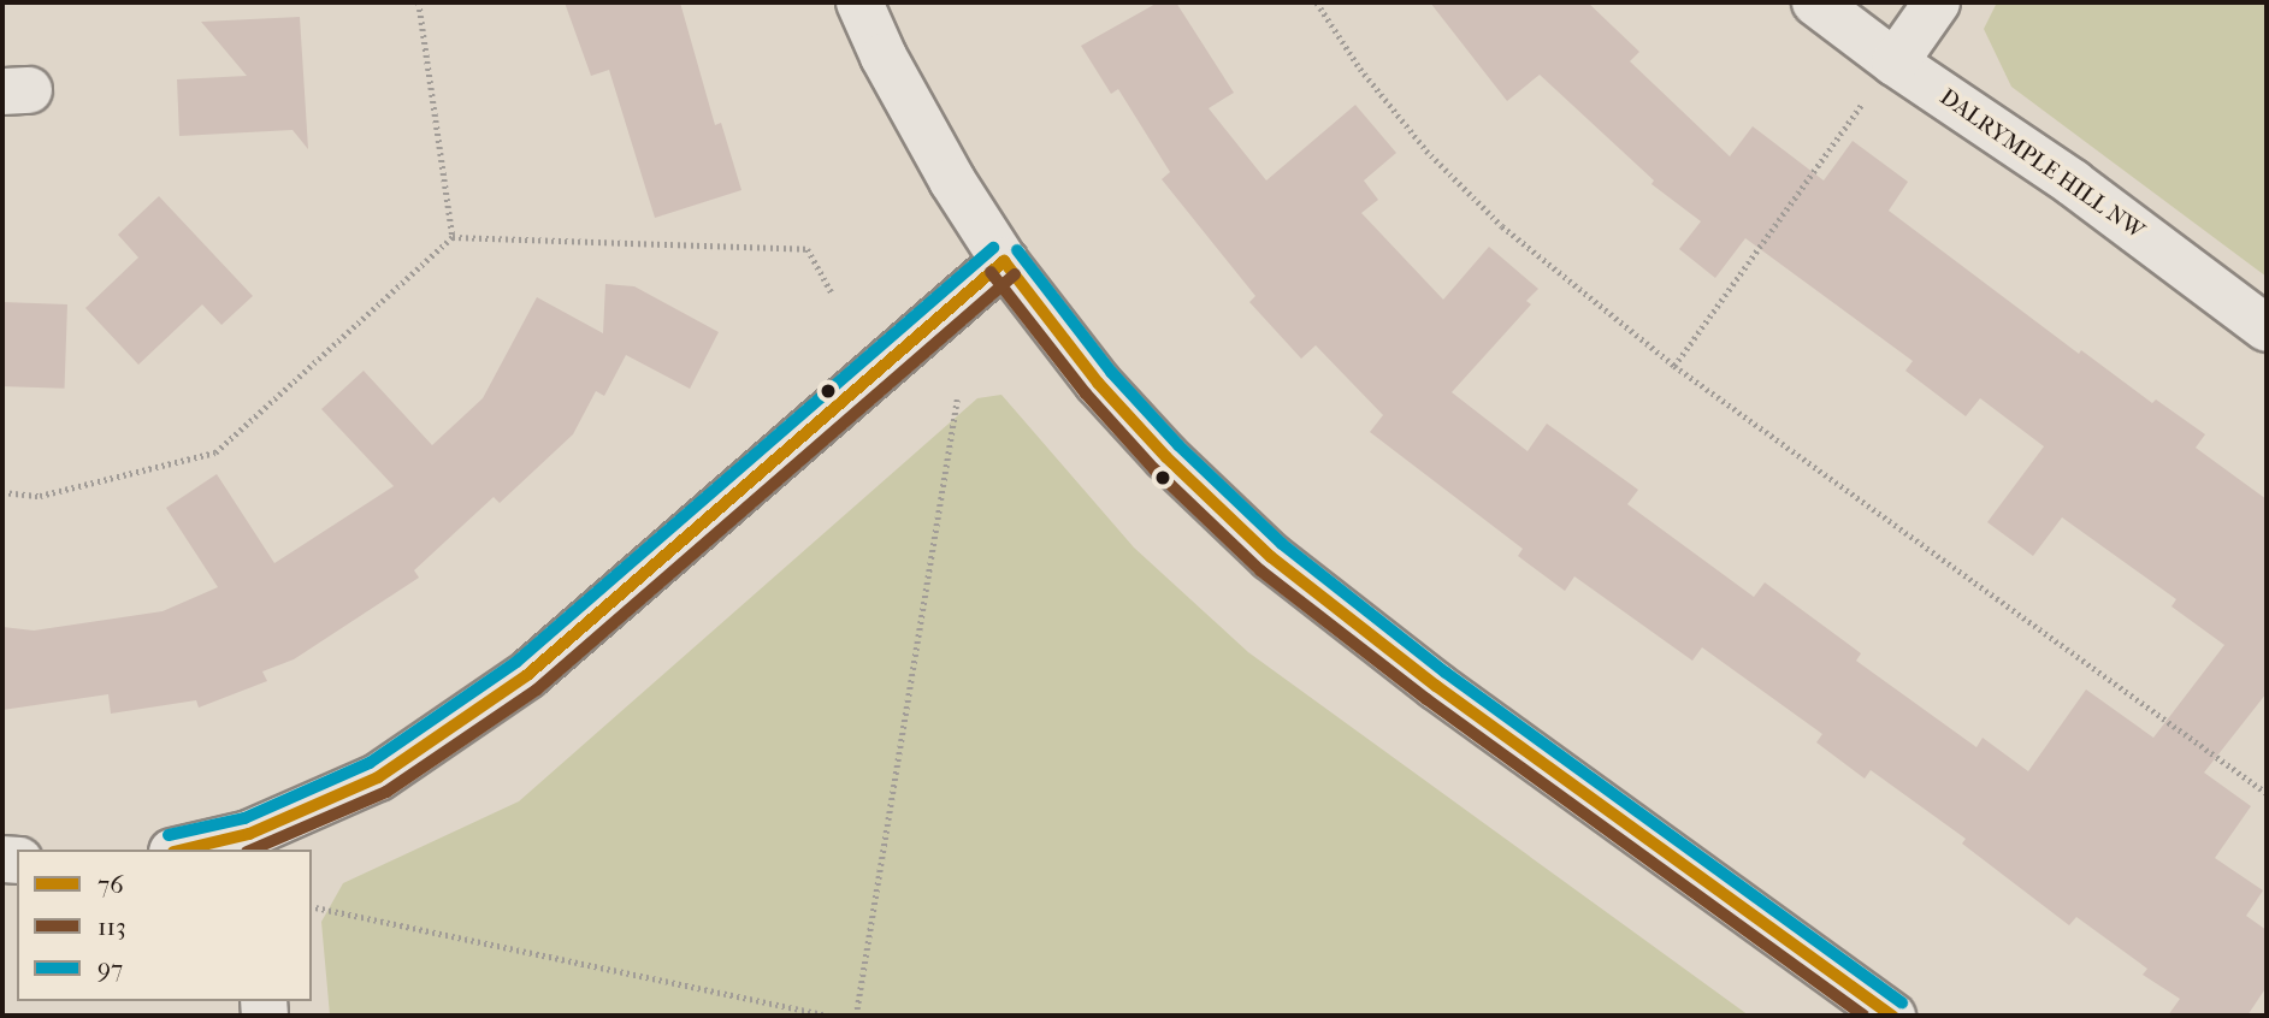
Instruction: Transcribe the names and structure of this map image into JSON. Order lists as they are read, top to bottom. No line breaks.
{"streets":{"street":["DALRYMPLE HILL NW"]},"lines":["transit line 97","transit line 76","transit line 113"],"legend":["76","113","97"]}
